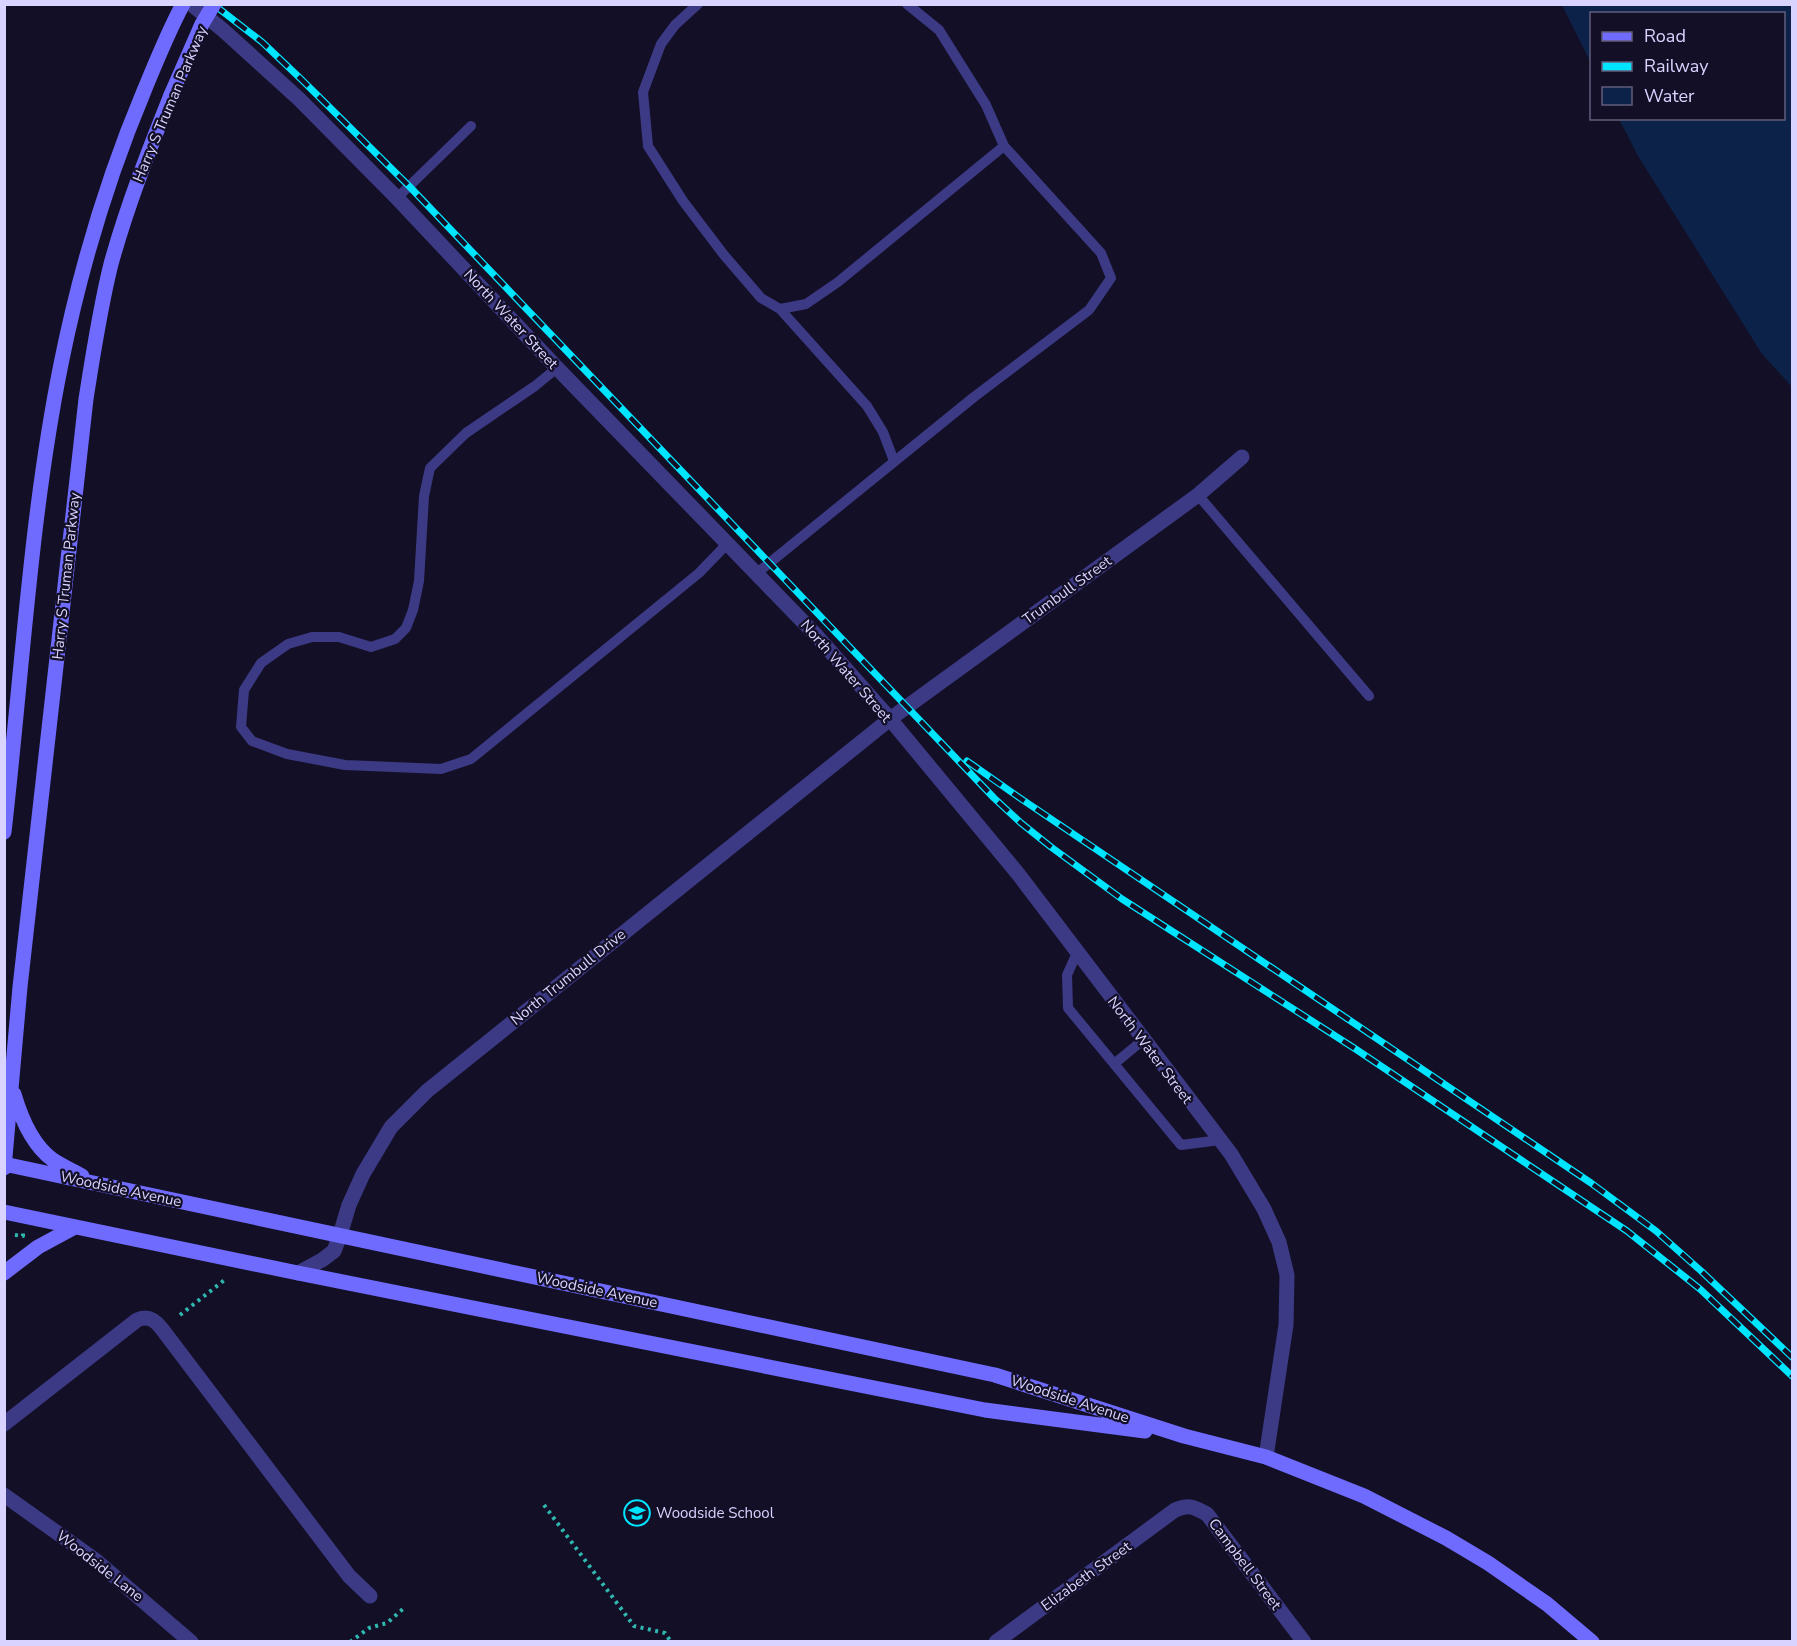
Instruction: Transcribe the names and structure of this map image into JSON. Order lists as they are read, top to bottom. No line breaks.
{"streets":{"street":["Harry S Truman Parkway","North Water Street","Trumbull Street","North Trumbull Drive","Woodside Avenue","Campbell Street","Woodside Lane","Elizabeth Street"]},"crossings":[["Harry S Truman Parkway","Woodside Avenue"],["North Water Street","Trumbull Street"],["North Water Street","North Trumbull Drive"],["North Water Street","Woodside Avenue"],["Trumbull Street","North Trumbull Drive"],["North Trumbull Drive","Woodside Avenue"],["Campbell Street","Elizabeth Street"]],"places":{"school or university":["Woodside School"]},"legend":["Road","Railway","Water"]}
